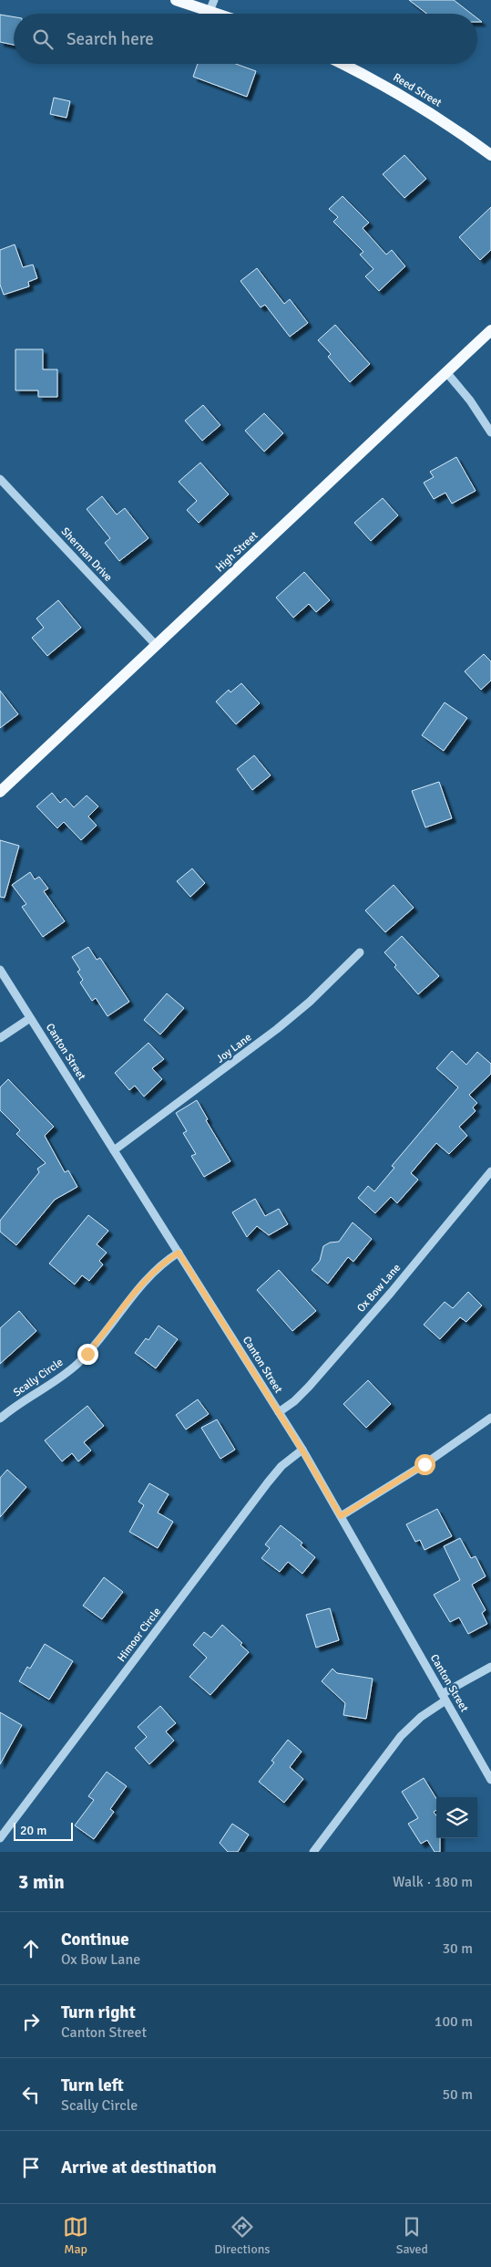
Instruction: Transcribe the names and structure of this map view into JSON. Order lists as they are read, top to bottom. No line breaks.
{"streets":{"main road":["Reed Street","High Street"],"street":["Sherman Drive","Joy Lane","Canton Street","Ox Bow Lane","Scally Circle","Himoor Circle"]},"crossings":[["High Street","Sherman Drive"],["Joy Lane","Canton Street"],["Canton Street","Ox Bow Lane"],["Canton Street","Scally Circle"],["Canton Street","Himoor Circle"]],"scale_bar":"20 m","page":{"search":"Search here","scale":"20 m","heading":["3 min","Walk · 180 m"],"list":[["Continue","Ox Bow Lane","30 m"],["Turn right","Canton Street","100 m"],["Turn left","Scally Circle","50 m"],"Arrive at destination"],"nav":["Map","Directions","Saved"]}}
